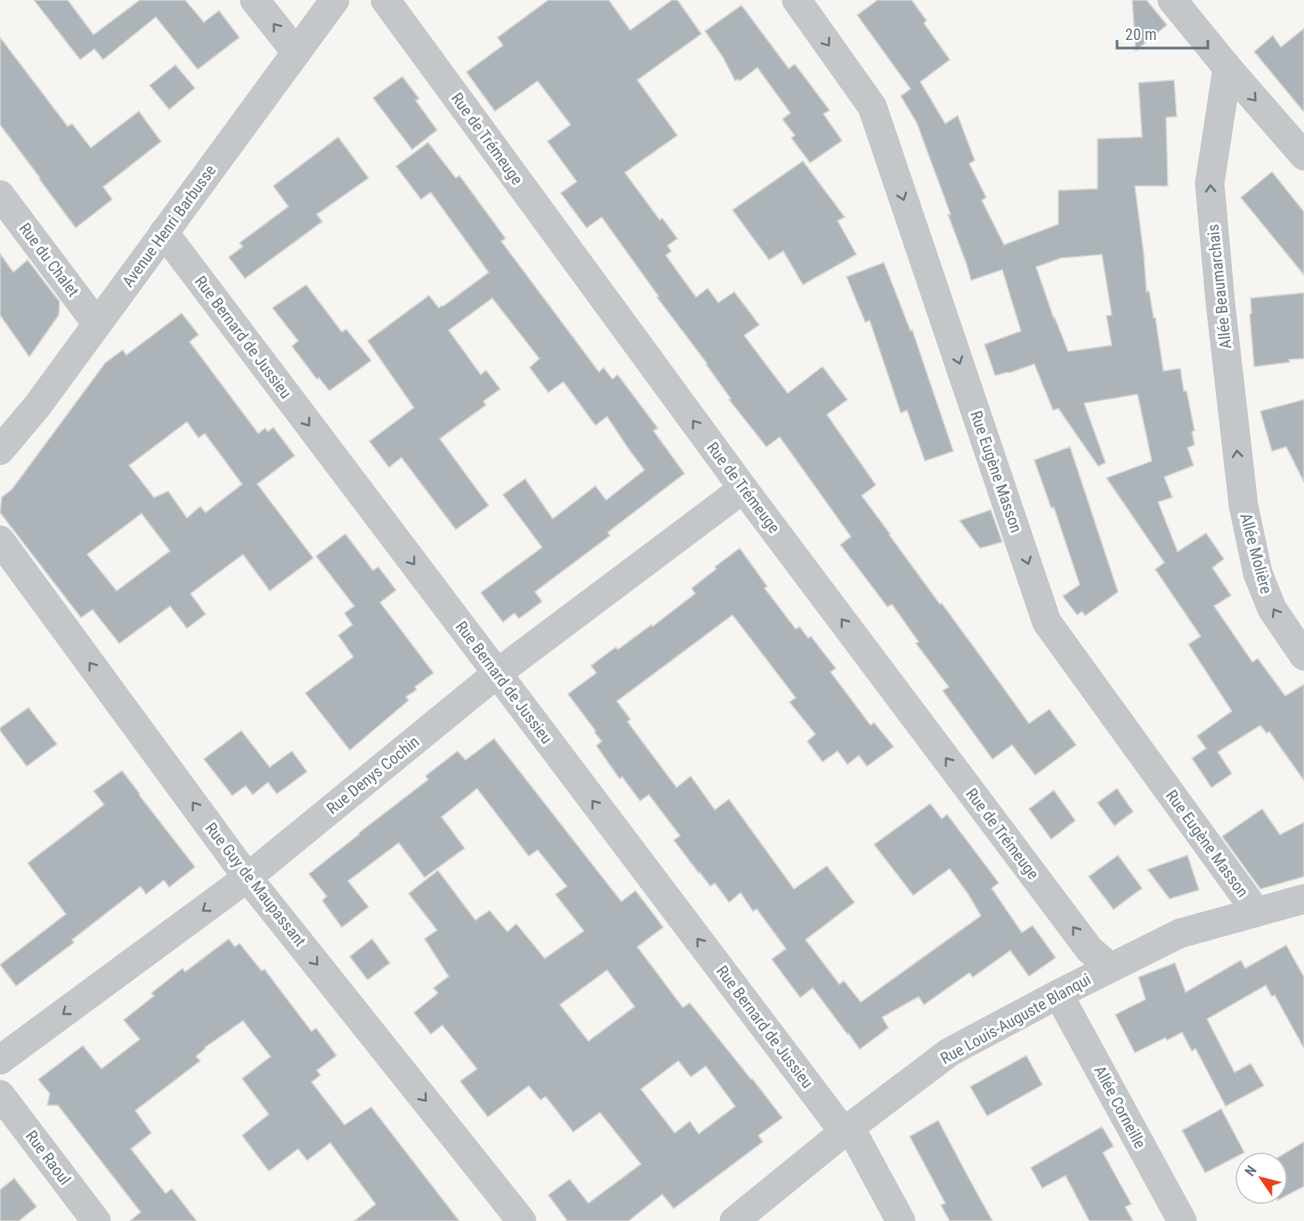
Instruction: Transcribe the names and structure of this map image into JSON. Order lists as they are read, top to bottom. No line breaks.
{"streets":{"street":["Rue de Trémeuge","Avenue Henri Barbusse","Rue du Chalet","Allée Beaumarchais","Rue Bernard de Jussieu","Rue Eugène Masson","Allée Molière","Rue Denys Cochin","Rue Guy de Maupassant","Rue Louis-Auguste Blanqui","Allée Corneille","Rue Raoul"]},"crossings":[["Rue de Trémeuge","Rue Denys Cochin"],["Rue de Trémeuge","Rue Louis-Auguste Blanqui"],["Avenue Henri Barbusse","Rue du Chalet"],["Avenue Henri Barbusse","Rue Bernard de Jussieu"],["Allée Beaumarchais","Allée Molière"],["Rue Bernard de Jussieu","Rue Denys Cochin"],["Rue Bernard de Jussieu","Rue Louis-Auguste Blanqui"],["Rue Eugène Masson","Rue Louis-Auguste Blanqui"],["Rue Denys Cochin","Rue Guy de Maupassant"],["Rue Louis-Auguste Blanqui","Allée Corneille"]],"one_way":["Rue de Trémeuge","Allée Beaumarchais","Rue Eugène Masson","Allée Molière"],"scale_bar":"20 m","north":"top left"}
